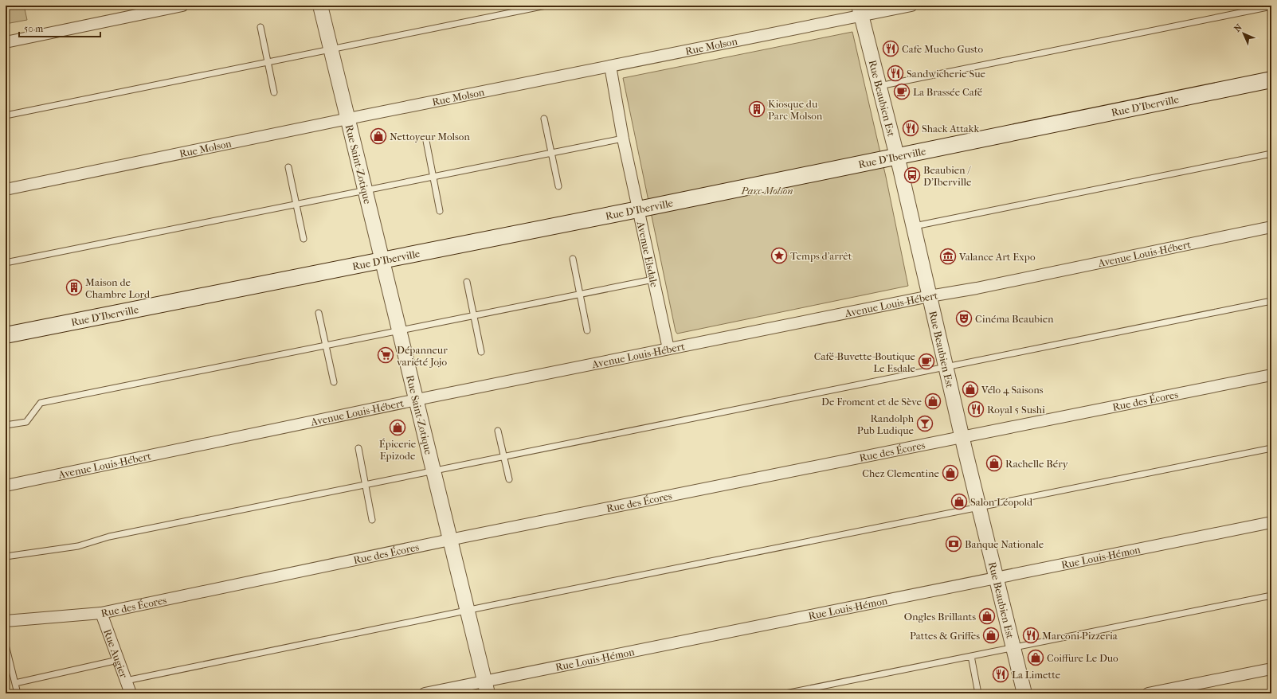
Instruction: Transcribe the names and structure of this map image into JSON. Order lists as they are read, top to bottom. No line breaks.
{"streets":{"main road":["Rue D'Iberville"],"street":["Rue Molson","Rue Beaubien Est","Rue Saint-Zotique","Avenue Louis-Hébert","Avenue Elsdale","Rue des Écores","Rue Louis-Hémon","Rue Augier"]},"crossings":[["Rue Molson","Rue Beaubien Est"],["Rue Molson","Rue Saint-Zotique"],["Rue Molson","Avenue Elsdale"],["Rue Beaubien Est","Rue D'Iberville"],["Rue Beaubien Est","Avenue Louis-Hébert"],["Rue Beaubien Est","Rue des Écores"],["Rue Beaubien Est","Rue Louis-Hémon"],["Rue D'Iberville","Rue Saint-Zotique"],["Rue D'Iberville","Avenue Elsdale"],["Rue Saint-Zotique","Avenue Louis-Hébert"],["Rue Saint-Zotique","Rue des Écores"],["Rue Saint-Zotique","Rue Louis-Hémon"],["Avenue Louis-Hébert","Avenue Elsdale"],["Rue des Écores","Rue Augier"]],"parks":["Parc Molson"],"places":{"restaurant":["Cafe Mucho Gusto","Sandwicherie Sue","Shack Attakk","Royal 5 Sushi","Marconi Pizzeria","La Limette"],"cafe":["La Brassée Café","Café-Buvette-Boutique Le Esdale"],"building":["Kiosque du Parc Molson","Maison de Chambre Lord"],"shop":["Nettoyeur Molson","Vélo 4 Saisons","De Froment et de Sève","Épicerie Epizode","Rachelle Béry","Chez Clementine","Salon Léopold","Ongles Brillants","Pattes & Griffes","Coiffure Le Duo"],"bus stop":["Beaubien / D'Iberville"],"place":["Temps d'arrêt"],"museum":["Valance Art Expo"],"theatre":["Cinéma Beaubien"],"supermarket":["Dépanneur variété Jojo"],"bar":["Randolph Pub Ludique"],"bank":["Banque Nationale"]},"scale_bar":"50 m","north":"top left"}
